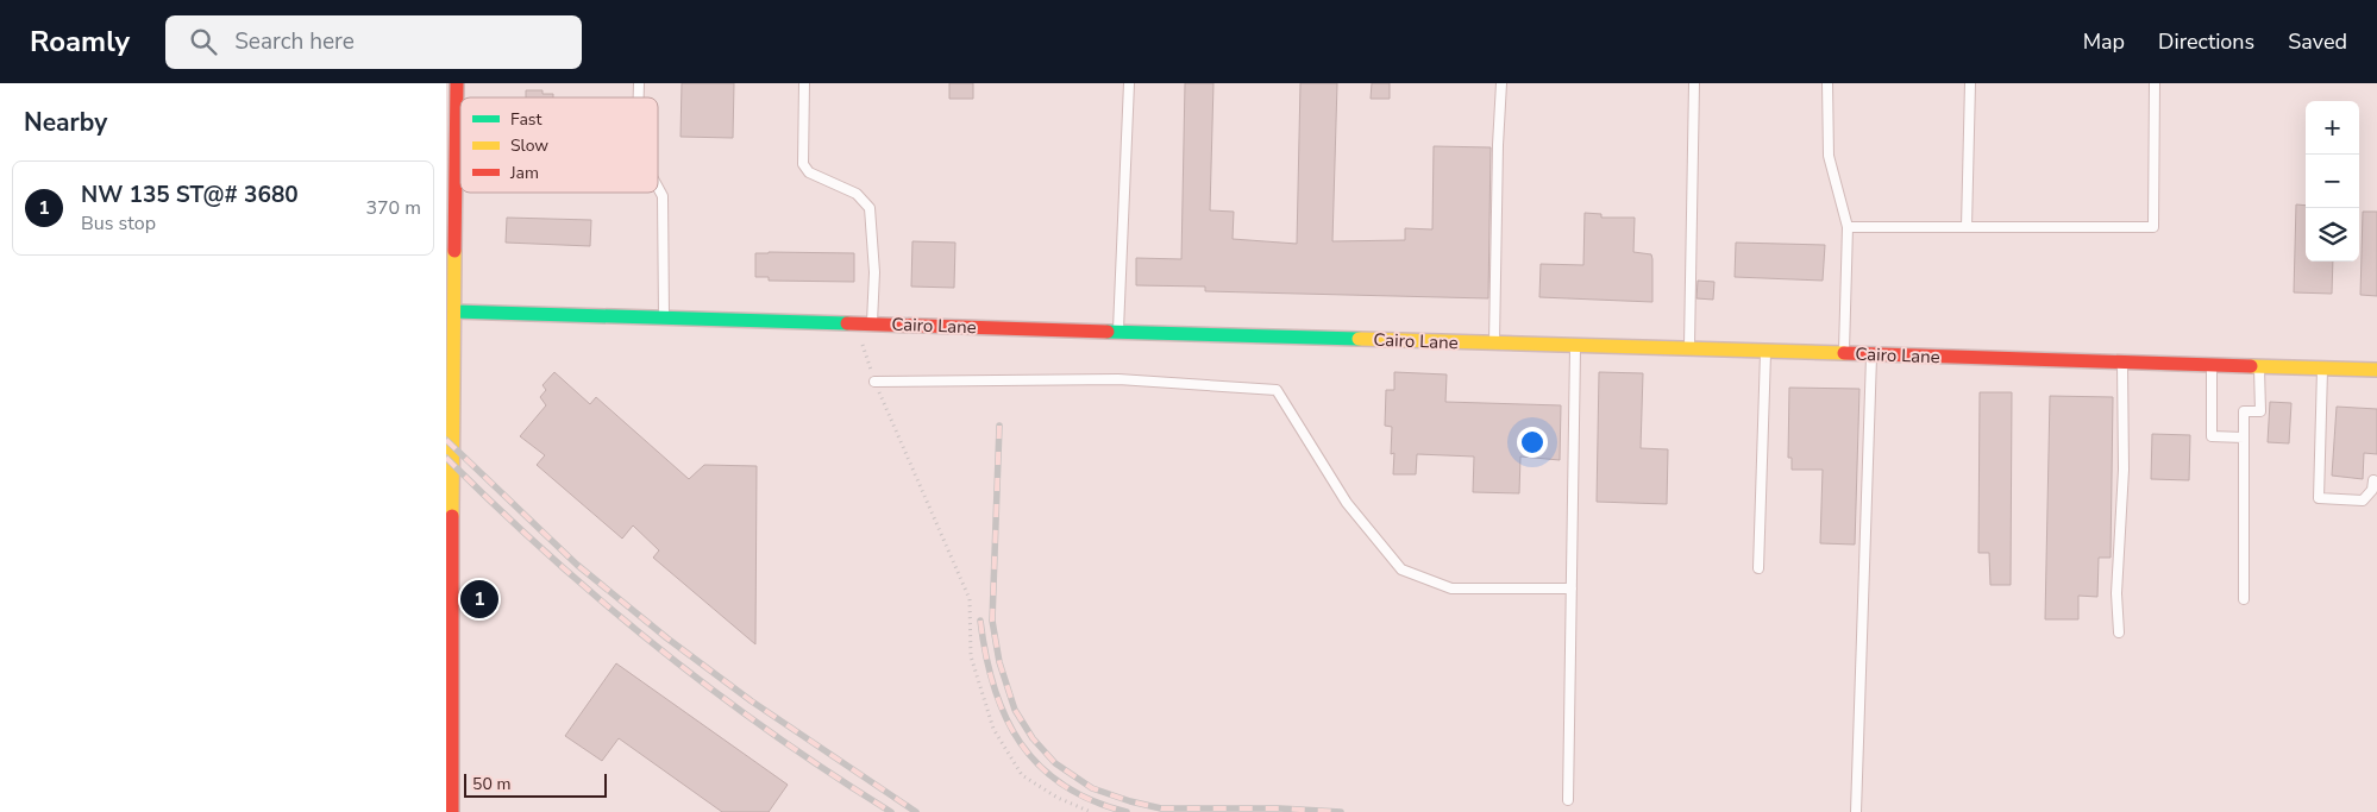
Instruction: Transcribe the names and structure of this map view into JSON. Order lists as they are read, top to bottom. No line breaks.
{"streets":{"street":["Cairo Lane"]},"legend":["Fast","Slow","Jam"],"scale_bar":"50 m","page":{"header":"Roamly","search":"Search here","nav":["Map","Directions","Saved"],"heading":"Nearby","map_buttons":["+","−"],"list":[{"mark":"1","name":"NW 135 ST@# 3680","note":"Bus stop","value":"370 m"}],"pins":"1","scale":"50 m"}}
